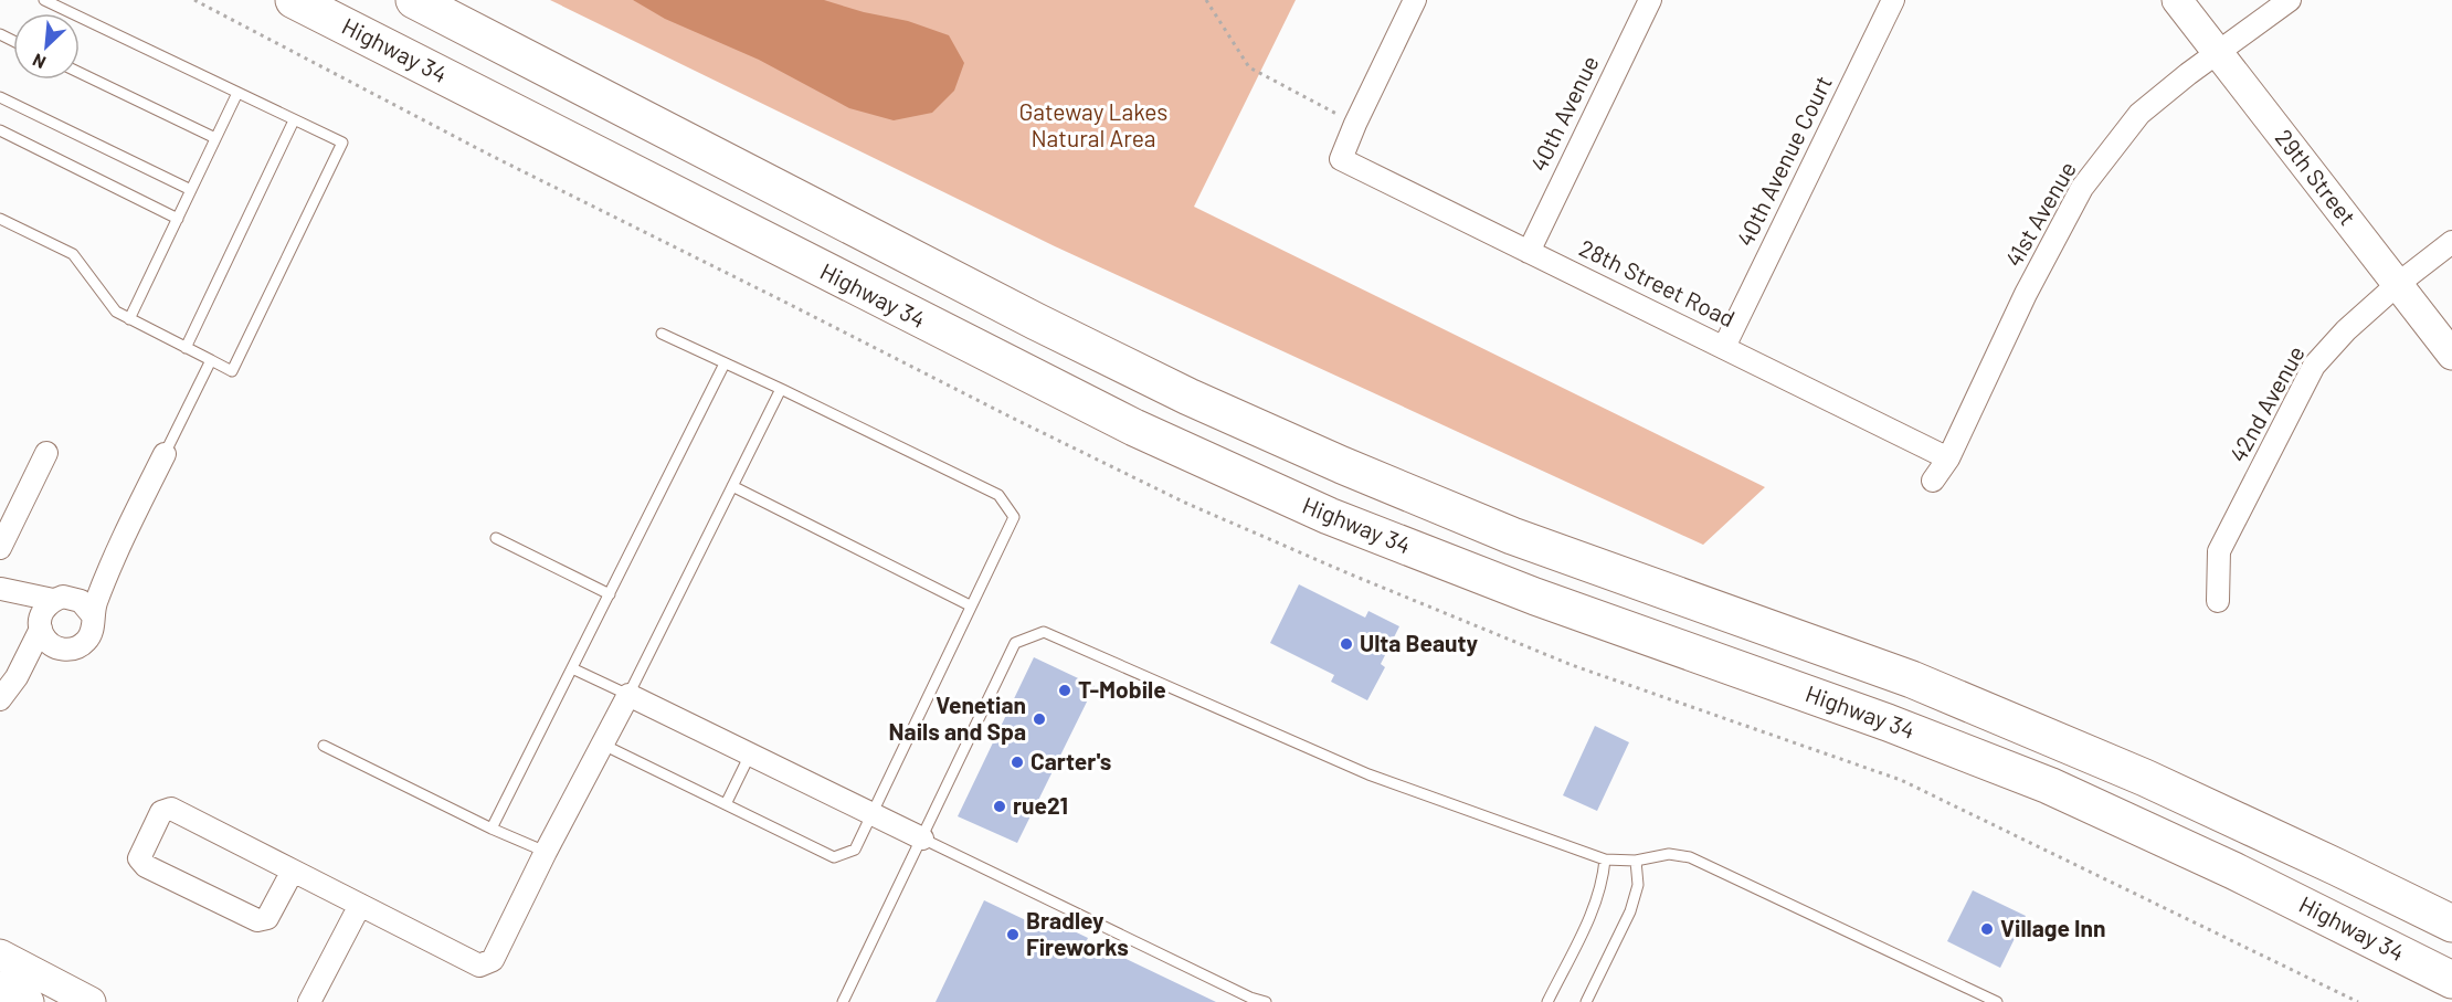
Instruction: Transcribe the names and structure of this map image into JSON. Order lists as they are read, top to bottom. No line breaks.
{"streets":{"highway":["Highway 34"],"street":["40th Avenue","40th Avenue Court","29th Street","41st Avenue","28th Street Road","42nd Avenue"]},"crossings":[["40th Avenue","28th Street Road"],["40th Avenue Court","28th Street Road"],["29th Street","41st Avenue"],["29th Street","42nd Avenue"],["41st Avenue","28th Street Road"]],"parks":["Gateway Lakes Natural Area"],"places":["Ulta Beauty","T-Mobile","Venetian Nails and Spa","Carter's","rue21","Village Inn","Bradley Fireworks"],"north":"bottom left"}
